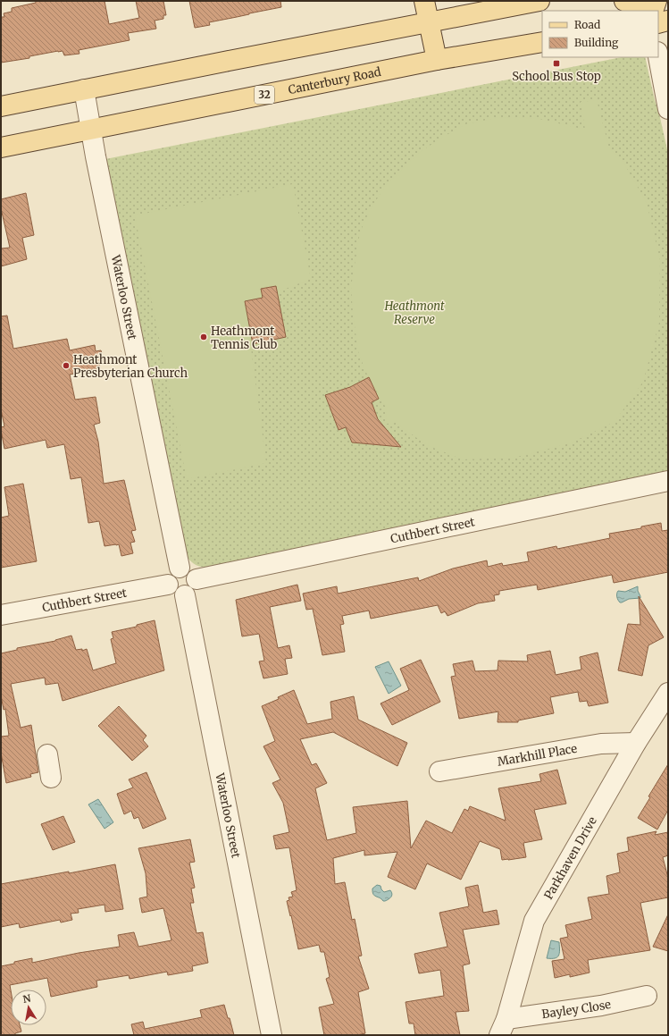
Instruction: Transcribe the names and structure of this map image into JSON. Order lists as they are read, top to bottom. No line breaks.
{"streets":{"main road":["Canterbury Road","32"],"street":["Waterloo Street","Cuthbert Street","Markhill Place","Parkhaven Drive","Bayley Close"]},"crossings":[["Canterbury Road","Waterloo Street"],["Waterloo Street","Cuthbert Street"],["Markhill Place","Parkhaven Drive"],["Parkhaven Drive","Bayley Close"]],"parks":["Heathmont Reserve"],"places":{"transit":["School Bus Stop"],"other":["Heathmont Tennis Club","Heathmont Presbyterian Church"]},"legend":["Road","Building"],"north":"top"}
